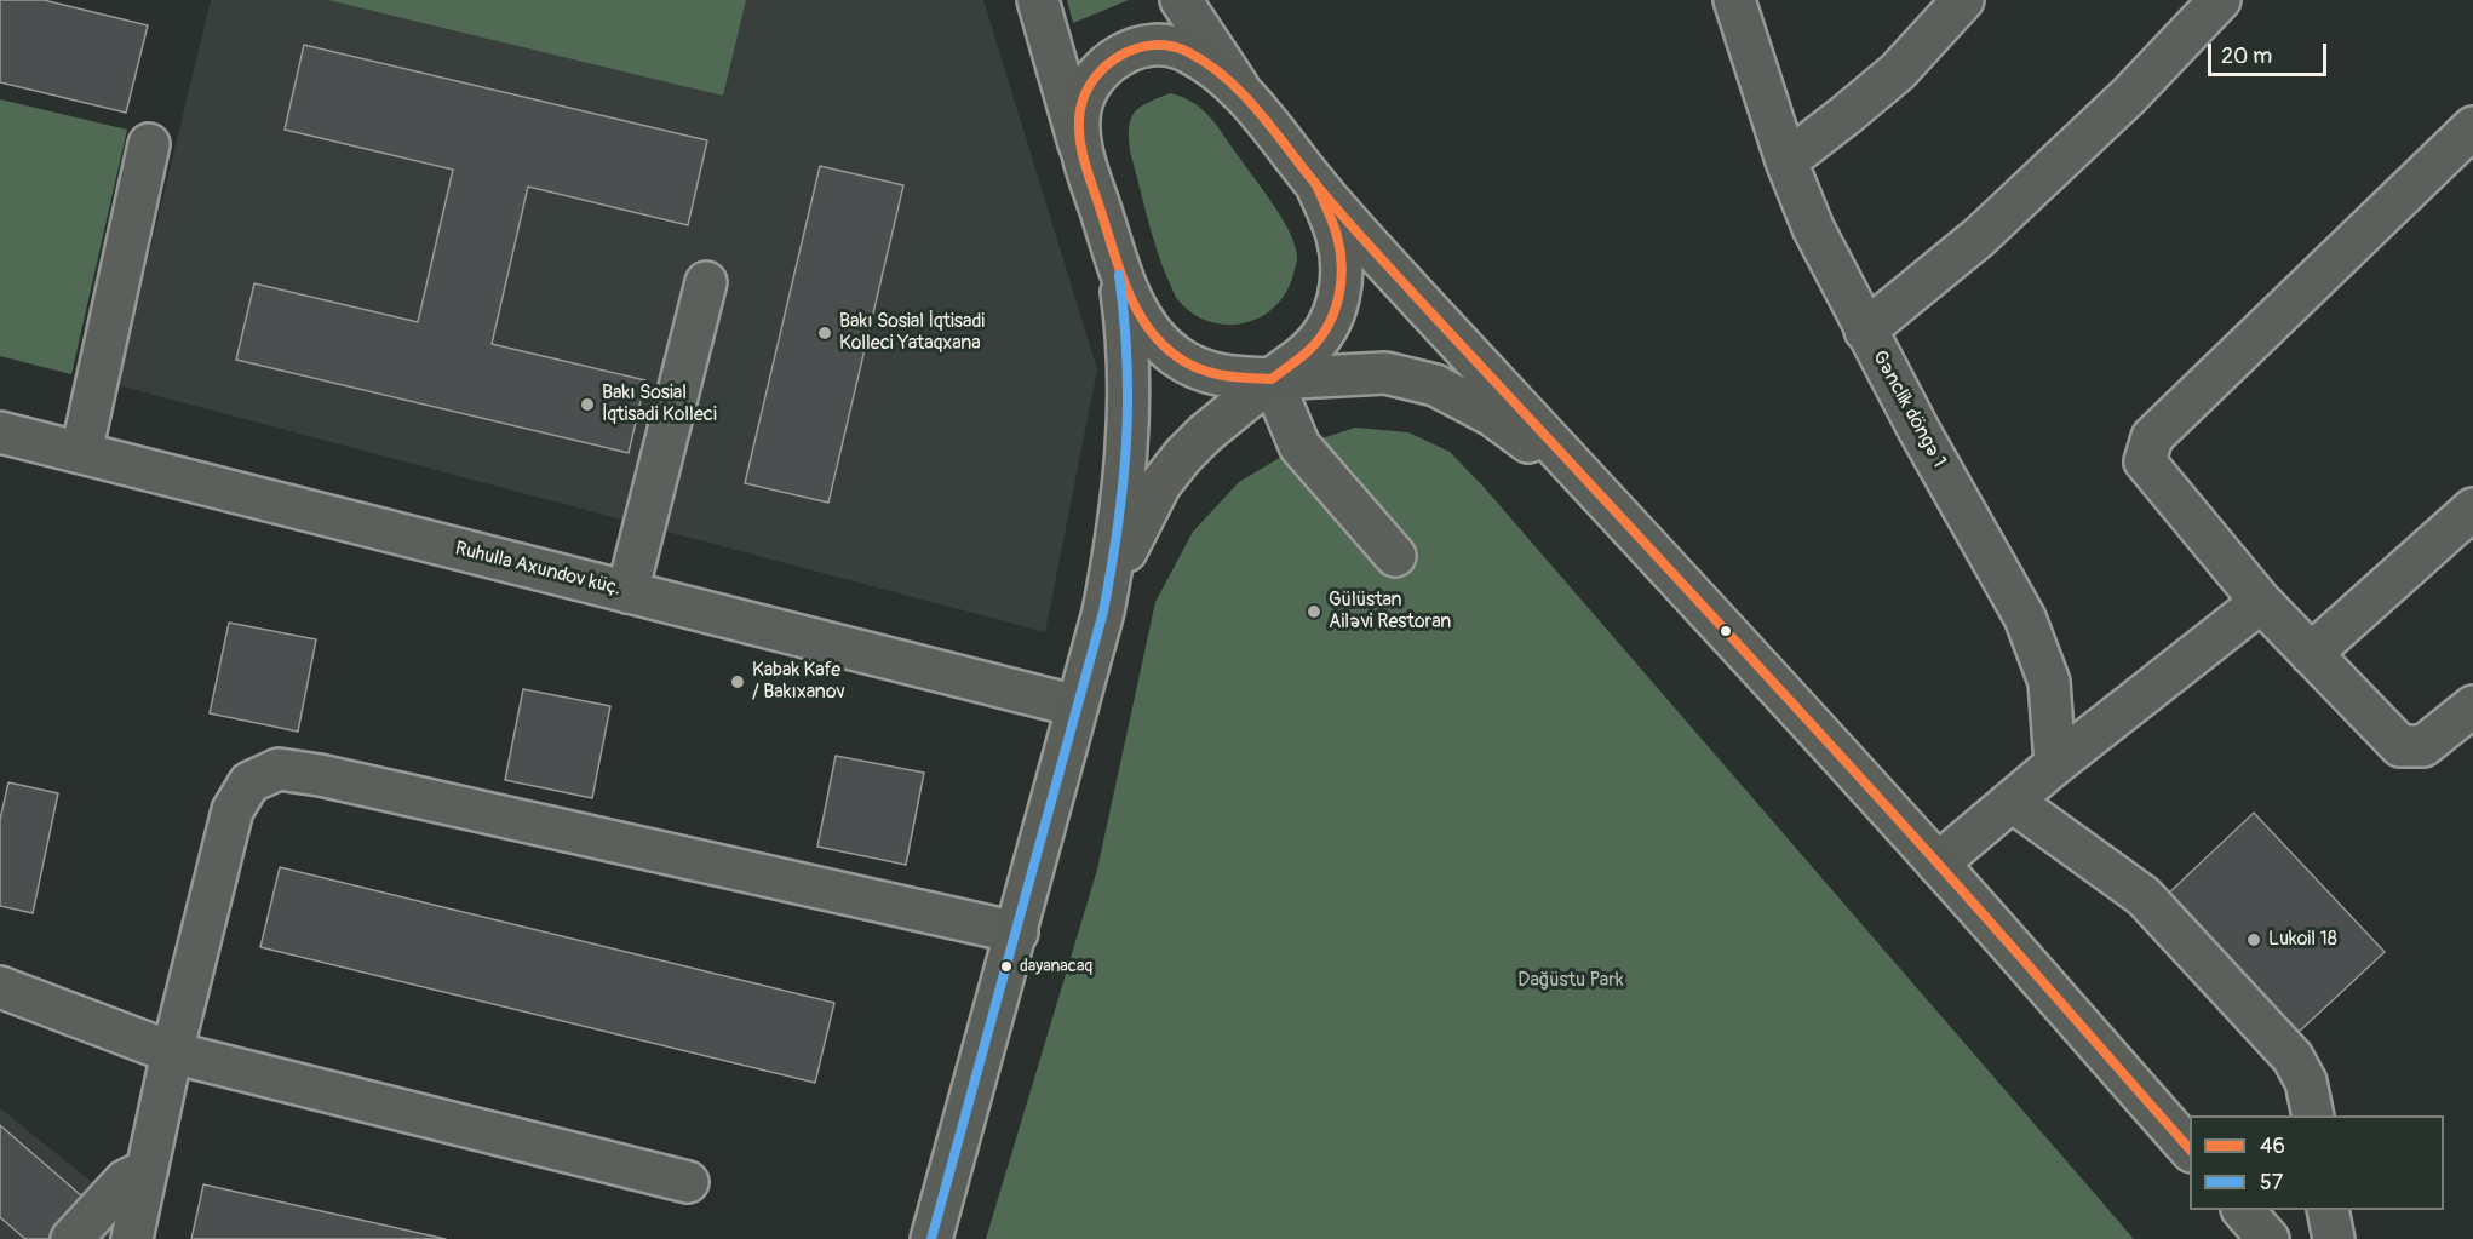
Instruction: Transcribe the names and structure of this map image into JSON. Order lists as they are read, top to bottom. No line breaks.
{"streets":{"street":["Gənclik döngə 1","Ruhulla Axundov küç."]},"parks":["Dağüstu Park"],"places":["Bakı Sosial İqtisadi Kolleci Yataqxana","Bakı Sosial İqtisadi Kolleci","Gülüstan Ailəvi Restoran","Kabak Kafe / Bakıxanov","Lukoil 18","dayanacaq"],"lines":["transit line 46","transit line 57"],"legend":["46","57"],"scale_bar":"20 m"}
